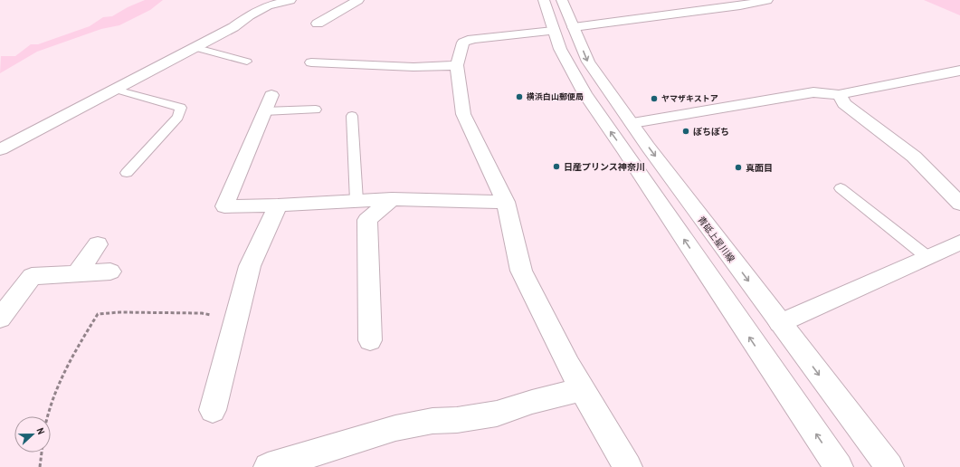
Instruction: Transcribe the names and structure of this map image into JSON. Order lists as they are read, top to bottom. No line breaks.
{"streets":{"street":["青砥上星川線"]},"places":["横浜白山郵便局","ヤマザキストア","ぼちぼち","日産プリンス神奈川","真面目"],"north":"right"}
